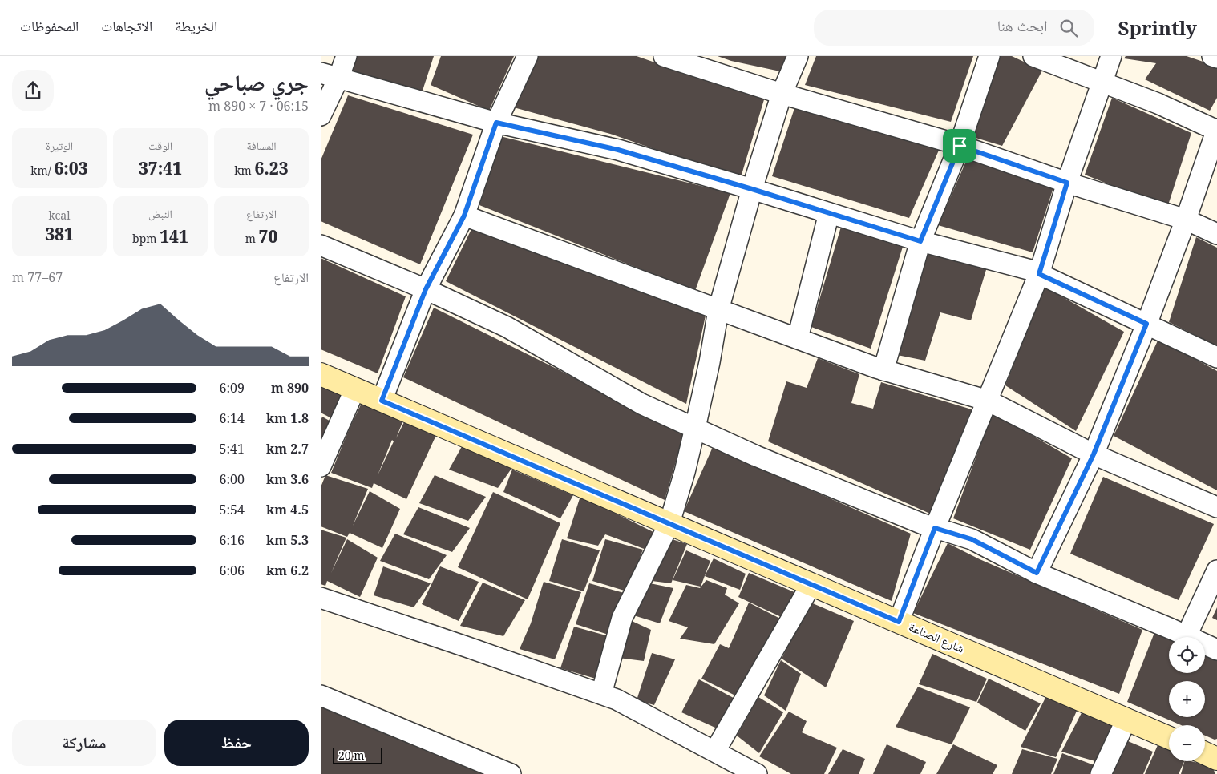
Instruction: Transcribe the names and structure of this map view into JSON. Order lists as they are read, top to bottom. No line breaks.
{"streets":{"street":["شارع الصناعة"]},"scale_bar":"20 m","page":{"header":"Sprintly","search":"ابحث هنا","nav":["الخريطة","الاتجاهات","المحفوظات"],"heading":["جري صباحي","06:15 · 7 × 890 m"],"stats":[["المسافة","6.23 km"],["الوقت","37:41"],["الوتيرة","6:03 /km"],["الارتفاع","70 m"],["النبض","141 bpm"],["kcal","381"]],"chart":["الارتفاع","67–77 m"],"list":[{"name":"890 m","note":"6:09"},{"name":"1.8 km","note":"6:14"},{"name":"2.7 km","note":"5:41"},{"name":"3.6 km","note":"6:00"},{"name":"4.5 km","note":"5:54"},{"name":"5.3 km","note":"6:16"},{"name":"6.2 km","note":"6:06"}],"map_buttons":["+","−"],"buttons":["حفظ","مشاركة"],"scale":"20 m"}}
